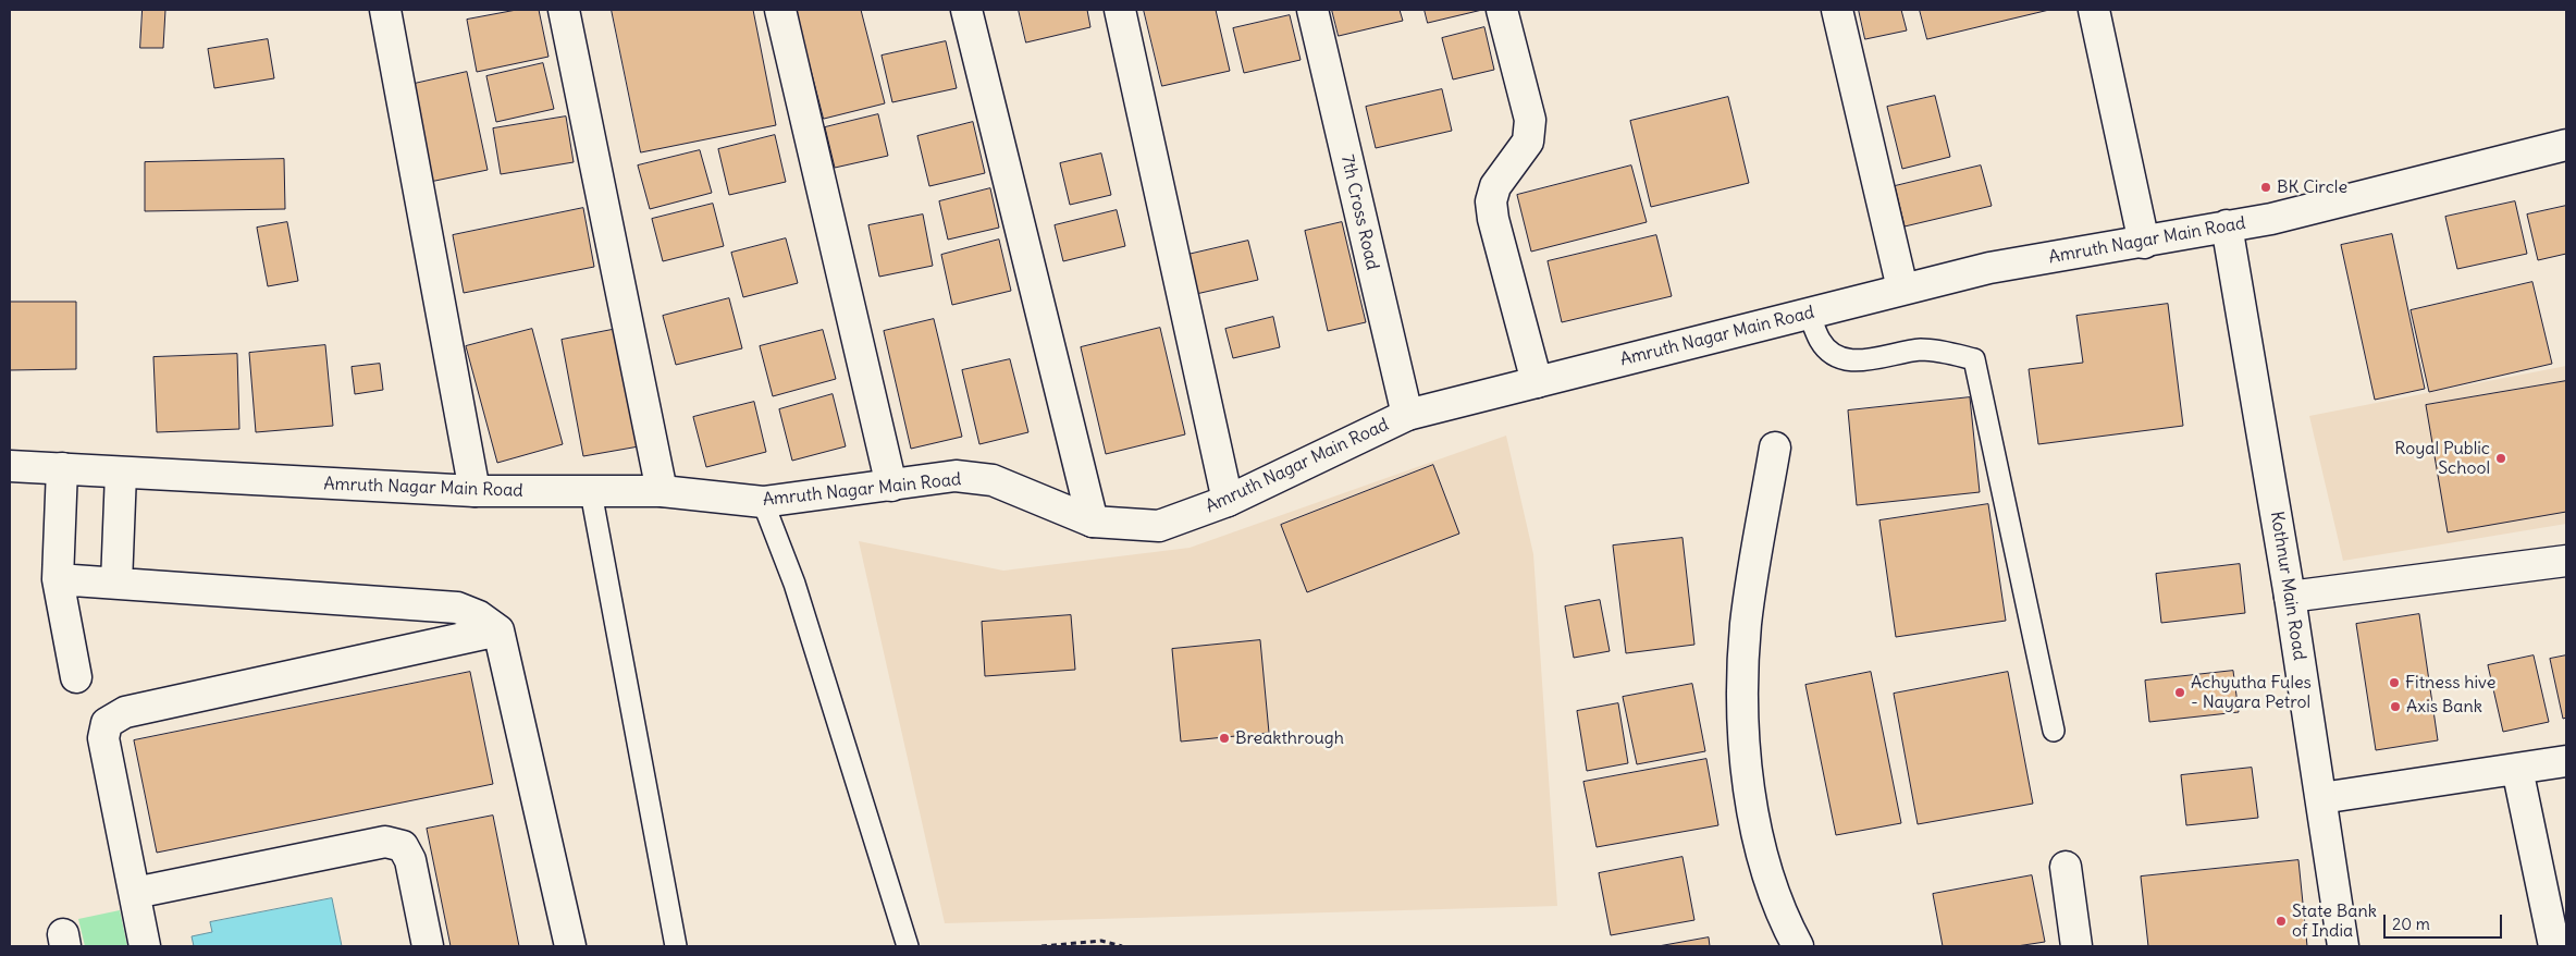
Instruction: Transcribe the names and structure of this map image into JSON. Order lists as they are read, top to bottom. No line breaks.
{"streets":{"street":["7th Cross Road","Amruth Nagar Main Road","Kothnur Main Road"]},"crossings":[["7th Cross Road","Amruth Nagar Main Road"],["Amruth Nagar Main Road","Kothnur Main Road"]],"places":["BK Circle","Royal Public School","Fitness hive","Achyutha Fules - Nayara Petrol","Axis Bank","Breakthrough","State Bank of India"],"scale_bar":"20 m"}
